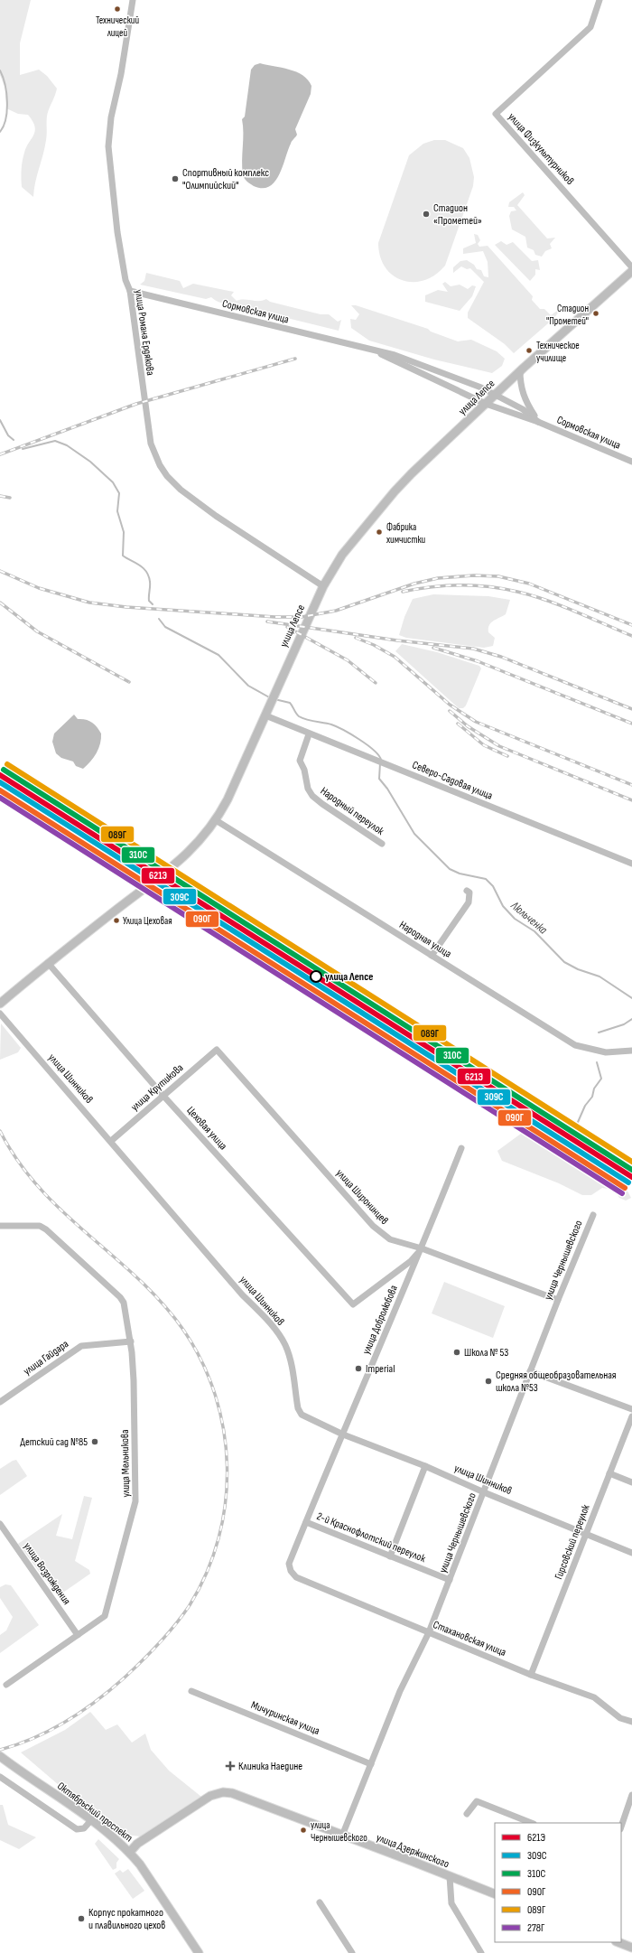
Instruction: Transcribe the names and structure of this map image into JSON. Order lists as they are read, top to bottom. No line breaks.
{"streets":{"main road":["улица Лепсе","Октябрьский проспект","улица Дзержинского"],"street":["улица Физкультурников","Сормовская улица","улица Романа Ердякова","Северо-Садовая улица","Народный переулок","Народная улица","улица Шинников","улица Крутикова","Цеховая улица","улица Широнинцев","улица Чернышевского","улица Добролюбова","улица Гайдара","улица Мельникова","2-й Краснофлотский переулок","Гирсовский переулок","улица Возрождения","Стахановская улица","Мичуринская улица"]},"crossings":[["Сормовская улица","улица Романа Ердякова"],["Сормовская улица","улица Лепсе"],["улица Романа Ердякова","улица Лепсе"],["улица Лепсе","Северо-Садовая улица"],["улица Лепсе","Народная улица"],["улица Лепсе","Цеховая улица"],["Северо-Садовая улица","Народный переулок"],["улица Шинников","улица Крутикова"],["улица Шинников","улица Чернышевского"],["улица Шинников","улица Добролюбова"],["улица Шинников","Гирсовский переулок"],["улица Крутикова","Цеховая улица"],["улица Крутикова","улица Широнинцев"],["Цеховая улица","улица Широнинцев"],["Цеховая улица","улица Добролюбова"],["улица Широнинцев","улица Чернышевского"],["улица Широнинцев","улица Добролюбова"],["улица Чернышевского","2-й Краснофлотский переулок"],["улица Чернышевского","Стахановская улица"],["улица Чернышевского","Мичуринская улица"],["улица Чернышевского","улица Дзержинского"],["улица Добролюбова","2-й Краснофлотский переулок"],["улица Добролюбова","Стахановская улица"],["улица Гайдара","улица Мельникова"],["улица Мельникова","улица Возрождения"],["Гирсовский переулок","Стахановская улица"],["Октябрьский проспект","улица Дзержинского"]],"water":["Люльченка"],"places":{"other":["Технический лицей","Спортивный комплекс \"Олимпийский\"","Стадион «Прометей»","Стадион \"Прометей\"","Техническое училище","Фабрика химчистки","Улица Цеховая","улица Лепсе","Школа № 53","Imperial","Средняя общеобразовательная школа №53","Детский сад №85","улица Чернышевского","Корпус прокатного и плавильного цехов"],"health":["Клиника Наедине"]},"lines":["transit line 089Г","transit line 310С","transit line 621Э","transit line 309С","transit line 090Г","transit line 278Г"],"legend":["621Э","309С","310С","090Г","089Г","278Г"]}
